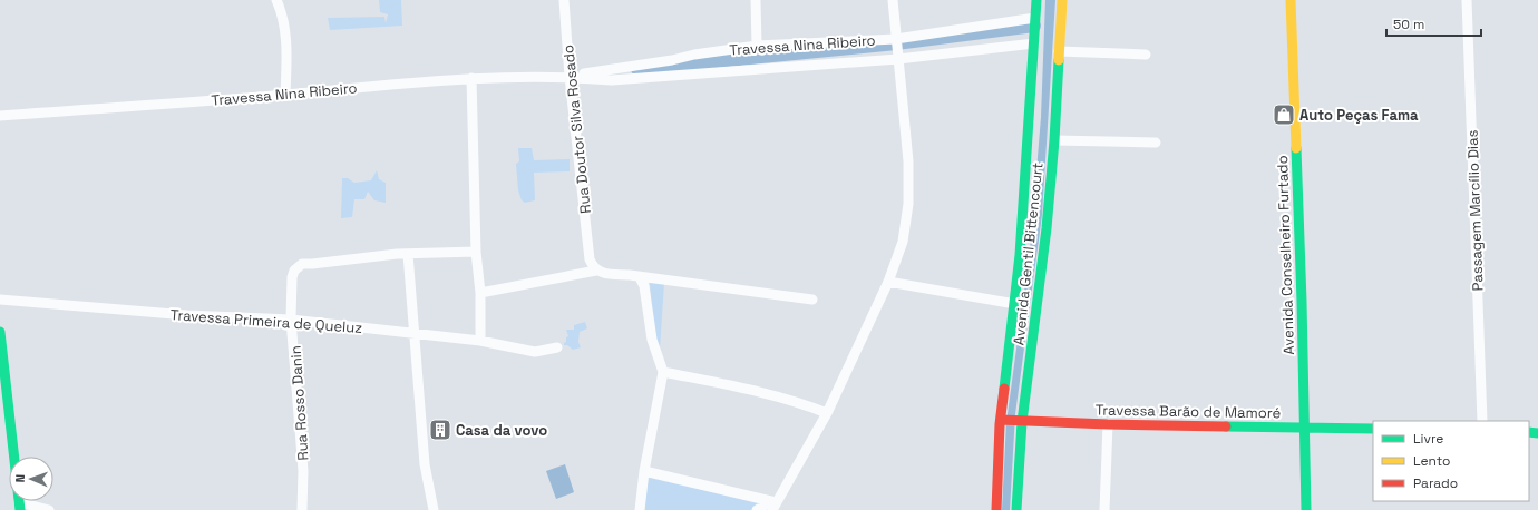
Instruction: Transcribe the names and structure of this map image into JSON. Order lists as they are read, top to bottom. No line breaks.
{"streets":{"street":["Travessa Nina Ribeiro","Rua Doutor Silva Rosado","Passagem Marcílio Dias","Avenida Gentil Bittencourt","Avenida Conselheiro Furtado","Travessa Primeira de Queluz","Rua Rosso Danin","Travessa Barão de Mamoré"]},"crossings":[["Travessa Nina Ribeiro","Rua Doutor Silva Rosado"],["Travessa Nina Ribeiro","Avenida Gentil Bittencourt"],["Avenida Gentil Bittencourt","Travessa Barão de Mamoré"],["Avenida Conselheiro Furtado","Travessa Barão de Mamoré"],["Travessa Primeira de Queluz","Rua Rosso Danin"]],"places":{"shop":["Auto Peças Fama"],"building":["Casa da vovo"]},"legend":["Livre","Lento","Parado"],"scale_bar":"50 m","north":"left"}
